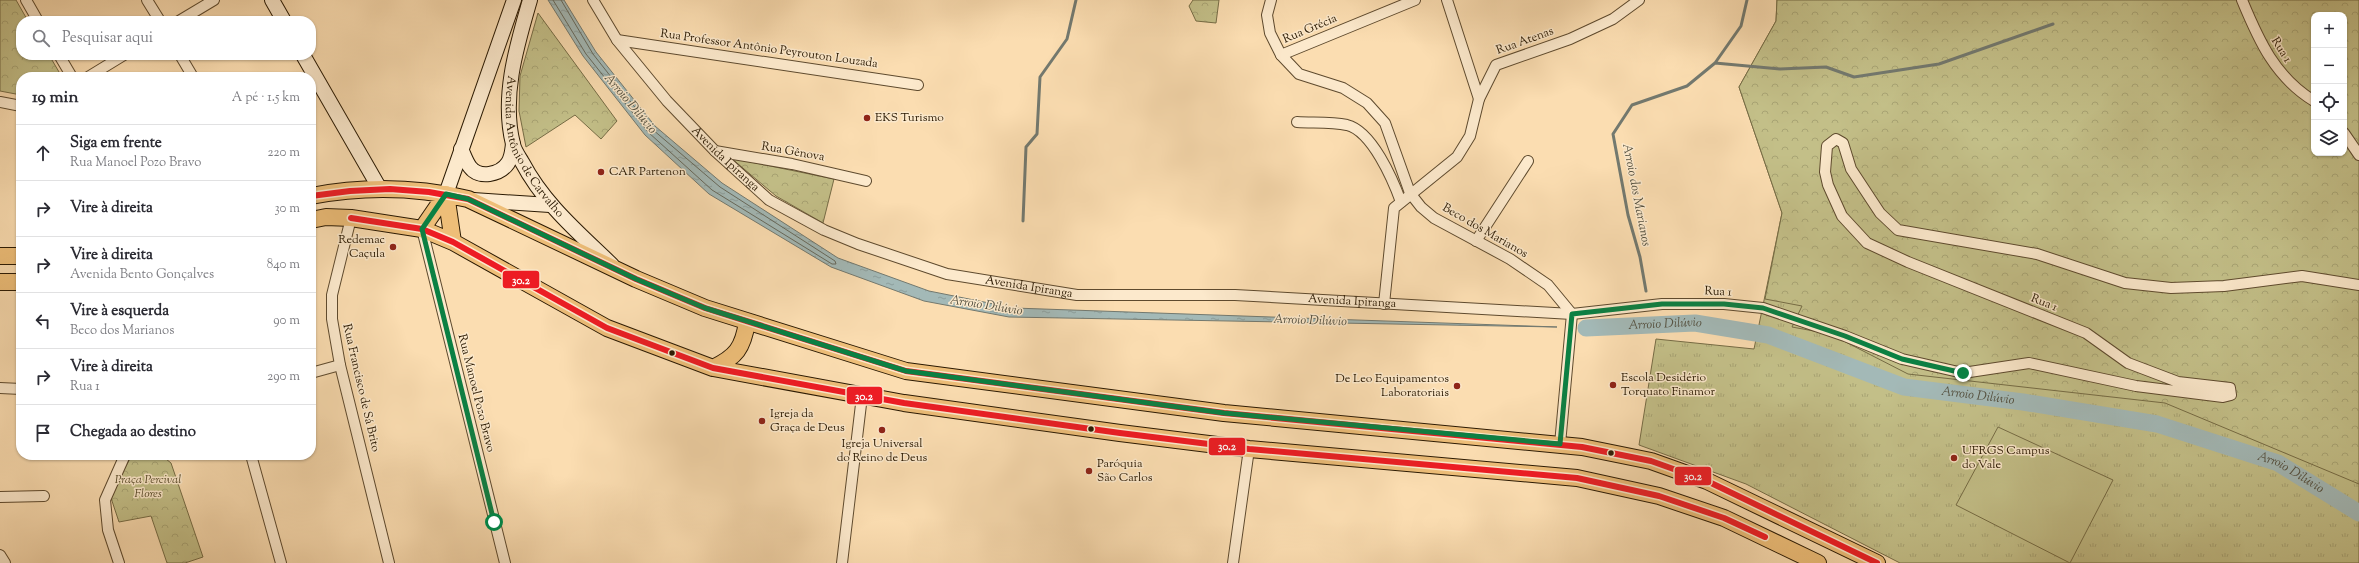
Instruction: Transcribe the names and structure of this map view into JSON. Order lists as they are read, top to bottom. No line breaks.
{"streets":{"main road":["Avenida Antônio de Carvalho"],"street":["Rua Grécia","Rua Atenas","Rua Professor Antônio Peyrouton Louzada","Rua 1","Rua Gênova","Avenida Ipiranga","Beco dos Marianos","Rua Francisco de Sá Brito","Rua Manoel Pozo Bravo"]},"crossings":[["Rua Grécia","Beco dos Marianos"],["Rua Atenas","Avenida Ipiranga"],["Rua Atenas","Beco dos Marianos"],["Rua Professor Antônio Peyrouton Louzada","Avenida Ipiranga"],["Rua 1","Avenida Ipiranga"],["Rua 1","Beco dos Marianos"],["Rua Gênova","Avenida Ipiranga"],["Avenida Ipiranga","Beco dos Marianos"]],"water":["Arroio Dilúvio","Arroio dos Marianos"],"parks":["Praça Percival Flores"],"places":["EKS Turismo","CAR Partenon","Redemac Caçula","Escola Desidério Torquato Finamor","De Leo Equipamentos Laboratoriais","Igreja da Graça de Deus","Igreja Universal do Reino de Deus","UFRGS Campus do Vale","Paróquia São Carlos"],"lines":["transit line 30.2"],"page":{"map_buttons":["+","−"],"search":"Pesquisar aqui","heading":["19 min","A pé · 1.5 km"],"list":[["Siga em frente","Rua Manoel Pozo Bravo","220 m"],["Vire à direita","30 m"],["Vire à direita","Avenida Bento Gonçalves","840 m"],["Vire à esquerda","Beco dos Marianos","90 m"],["Vire à direita","Rua 1","290 m"],"Chegada ao destino"]}}
